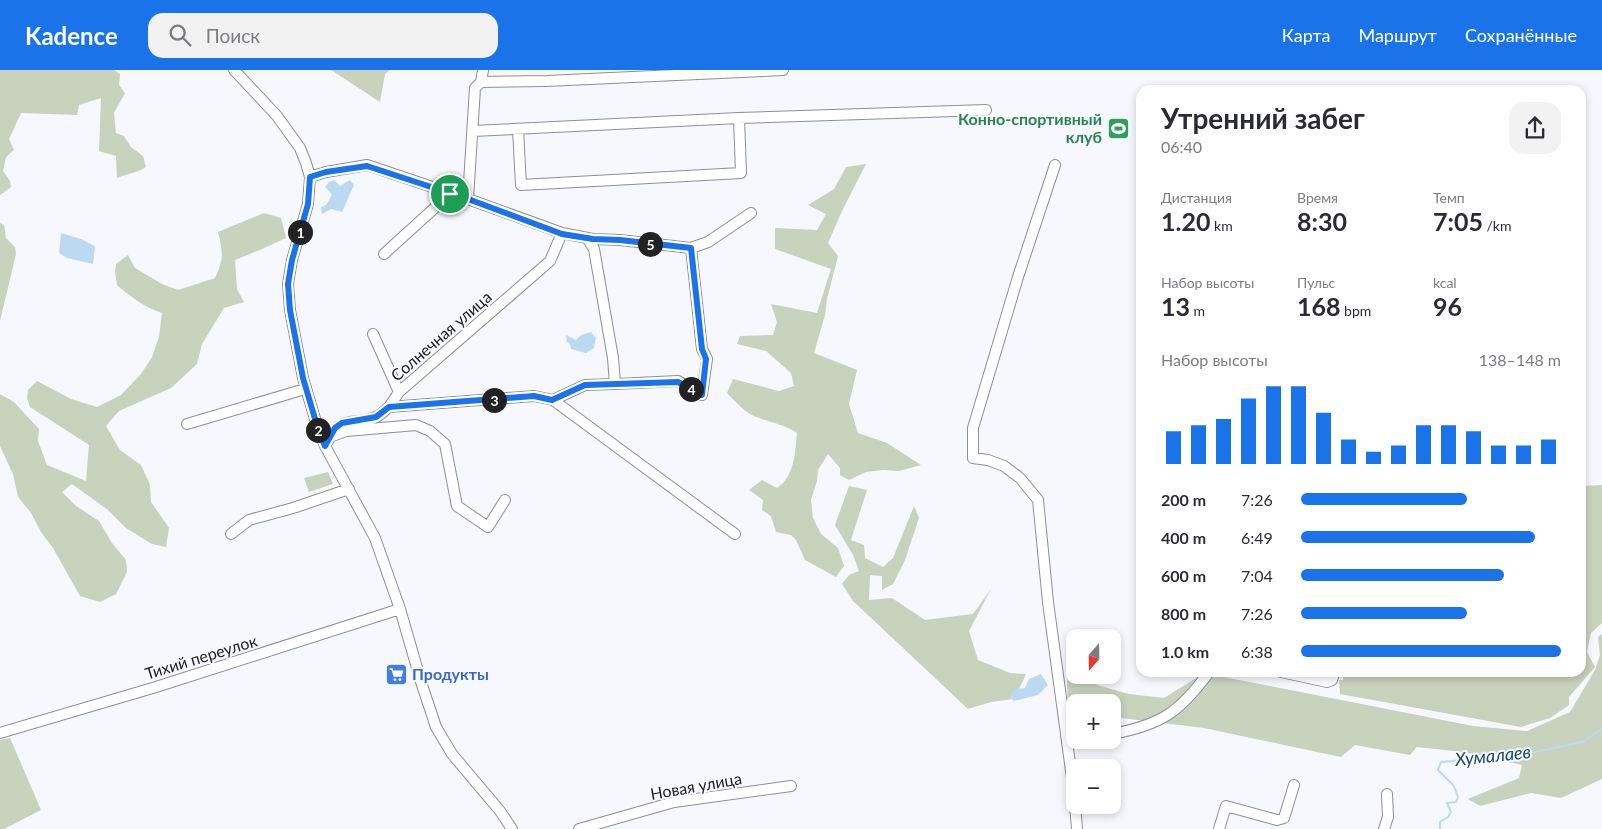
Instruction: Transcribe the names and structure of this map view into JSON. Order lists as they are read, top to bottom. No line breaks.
{"streets":{"street":["Солнечная улица","Тихий переулок","Новая улица"]},"water":["Хумалаев"],"places":{"sports":["Конно-спортивный клуб"],"supermarket":["Продукты"]},"north":"bottom","page":{"header":"Kadence","search":"Поиск","nav":["Карта","Маршрут","Сохранённые"],"heading":["Утренний забег","06:40"],"stats":[["Дистанция","1.20 km"],["Время","8:30"],["Темп","7:05 /km"],["Набор высоты","13 m"],["Пульс","168 bpm"],["kcal","96"]],"pins":["1","5","4","3","2"],"chart":["Набор высоты","138–148 m"],"list":[{"name":"200 m","note":"7:26"},{"name":"400 m","note":"6:49"},{"name":"600 m","note":"7:04"},{"name":"800 m","note":"7:26"},{"name":"1.0 km","note":"6:38"}],"map_buttons":["+","−"]}}
